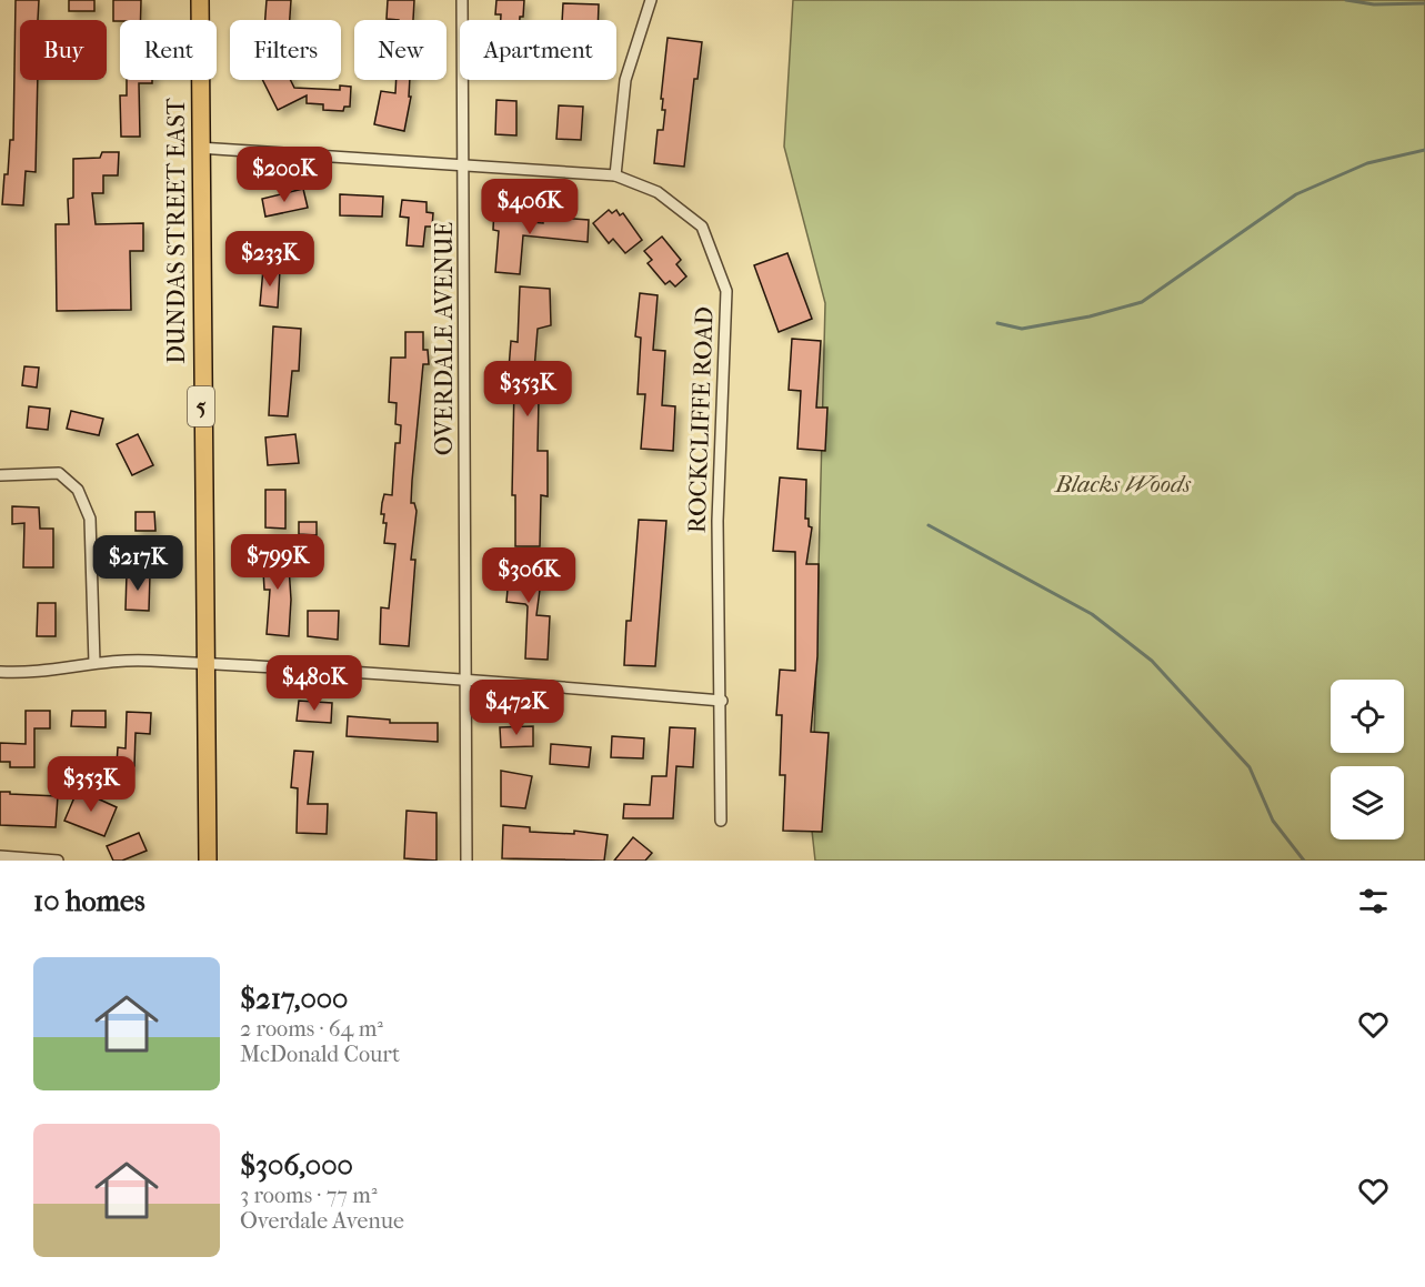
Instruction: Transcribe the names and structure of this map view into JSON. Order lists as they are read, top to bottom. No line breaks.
{"streets":{"main road":["DUNDAS STREET EAST","5"],"street":["OVERDALE AVENUE","ROCKCLIFFE ROAD"]},"crossings":[["DUNDAS STREET EAST","ROCKCLIFFE ROAD"],["OVERDALE AVENUE","ROCKCLIFFE ROAD"]],"parks":["Blacks Woods"],"page":{"chip":["Buy","Rent","Filters","New","Apartment"],"price":["$200K","$406K","$233K","$353K","$799K","$217K","$306K","$480K","$472K","$353K"],"heading":"10 homes","list":[{"name":"$217,000","note":"2 rooms · 64 m² · McDonald Court"},{"name":"$306,000","note":"3 rooms · 77 m² · Overdale Avenue"}]}}
